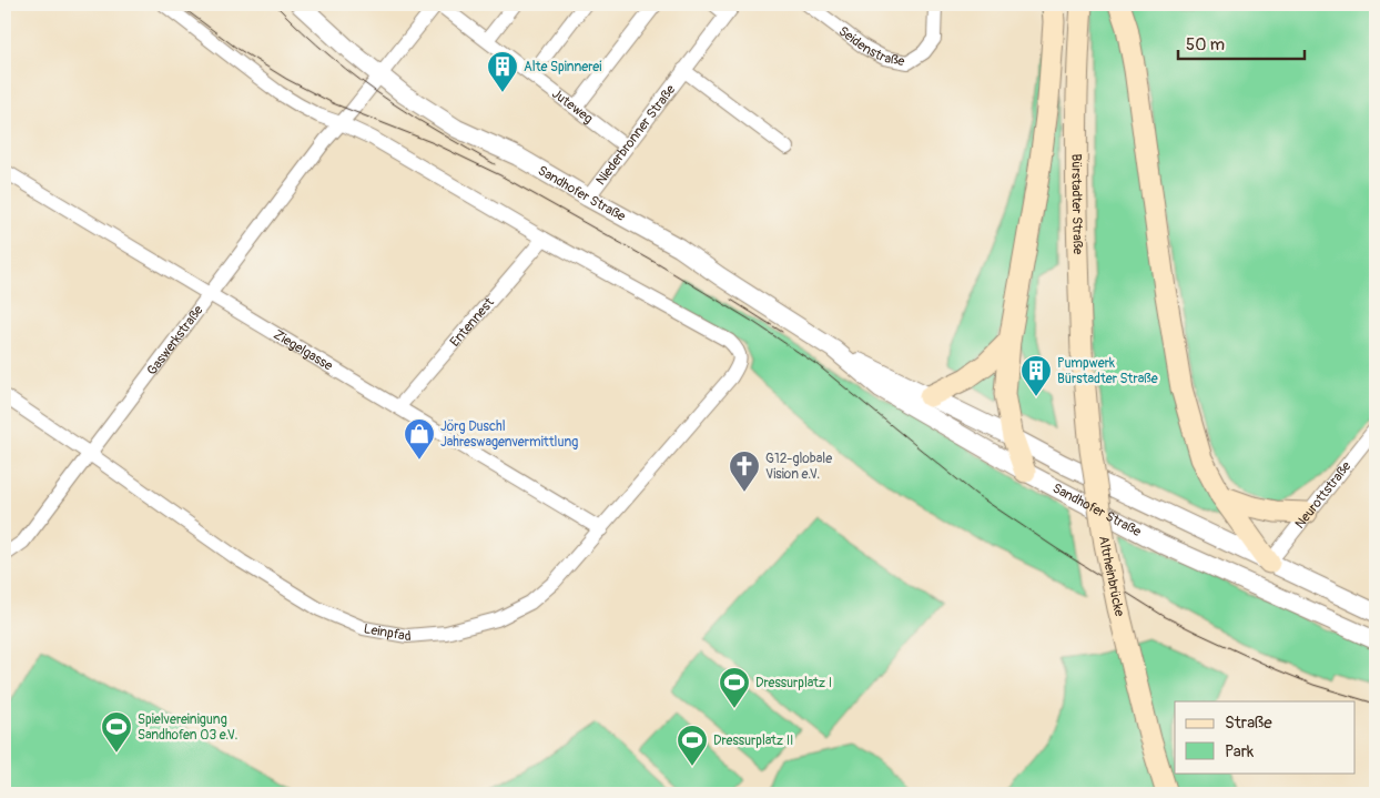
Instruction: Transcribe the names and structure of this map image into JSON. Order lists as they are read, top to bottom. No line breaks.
{"streets":{"main road":["Bürstadter Straße","Altrheinbrücke"],"street":["Seidenstraße","Juteweg","Niederbronner Straße","Sandhofer Straße","Entennest","Gaswerkstraße","Ziegelgasse","Neurottstraße","Leinpfad"]},"crossings":[["Juteweg","Niederbronner Straße"],["Niederbronner Straße","Sandhofer Straße"],["Sandhofer Straße","Neurottstraße"],["Bürstadter Straße","Altrheinbrücke"],["Entennest","Ziegelgasse"],["Entennest","Leinpfad"],["Gaswerkstraße","Ziegelgasse"],["Gaswerkstraße","Leinpfad"],["Ziegelgasse","Leinpfad"]],"places":{"building":["Alte Spinnerei","Pumpwerk Bürstadter Straße"],"shop":["Jörg Duschl Jahreswagenvermittlung"],"church":["G12-globale Vision e.V."],"sports":["Dressurplatz I","Spielvereinigung Sandhofen 03 e.V.","Dressurplatz II"]},"legend":["Straße","Park"],"scale_bar":"50 m"}
